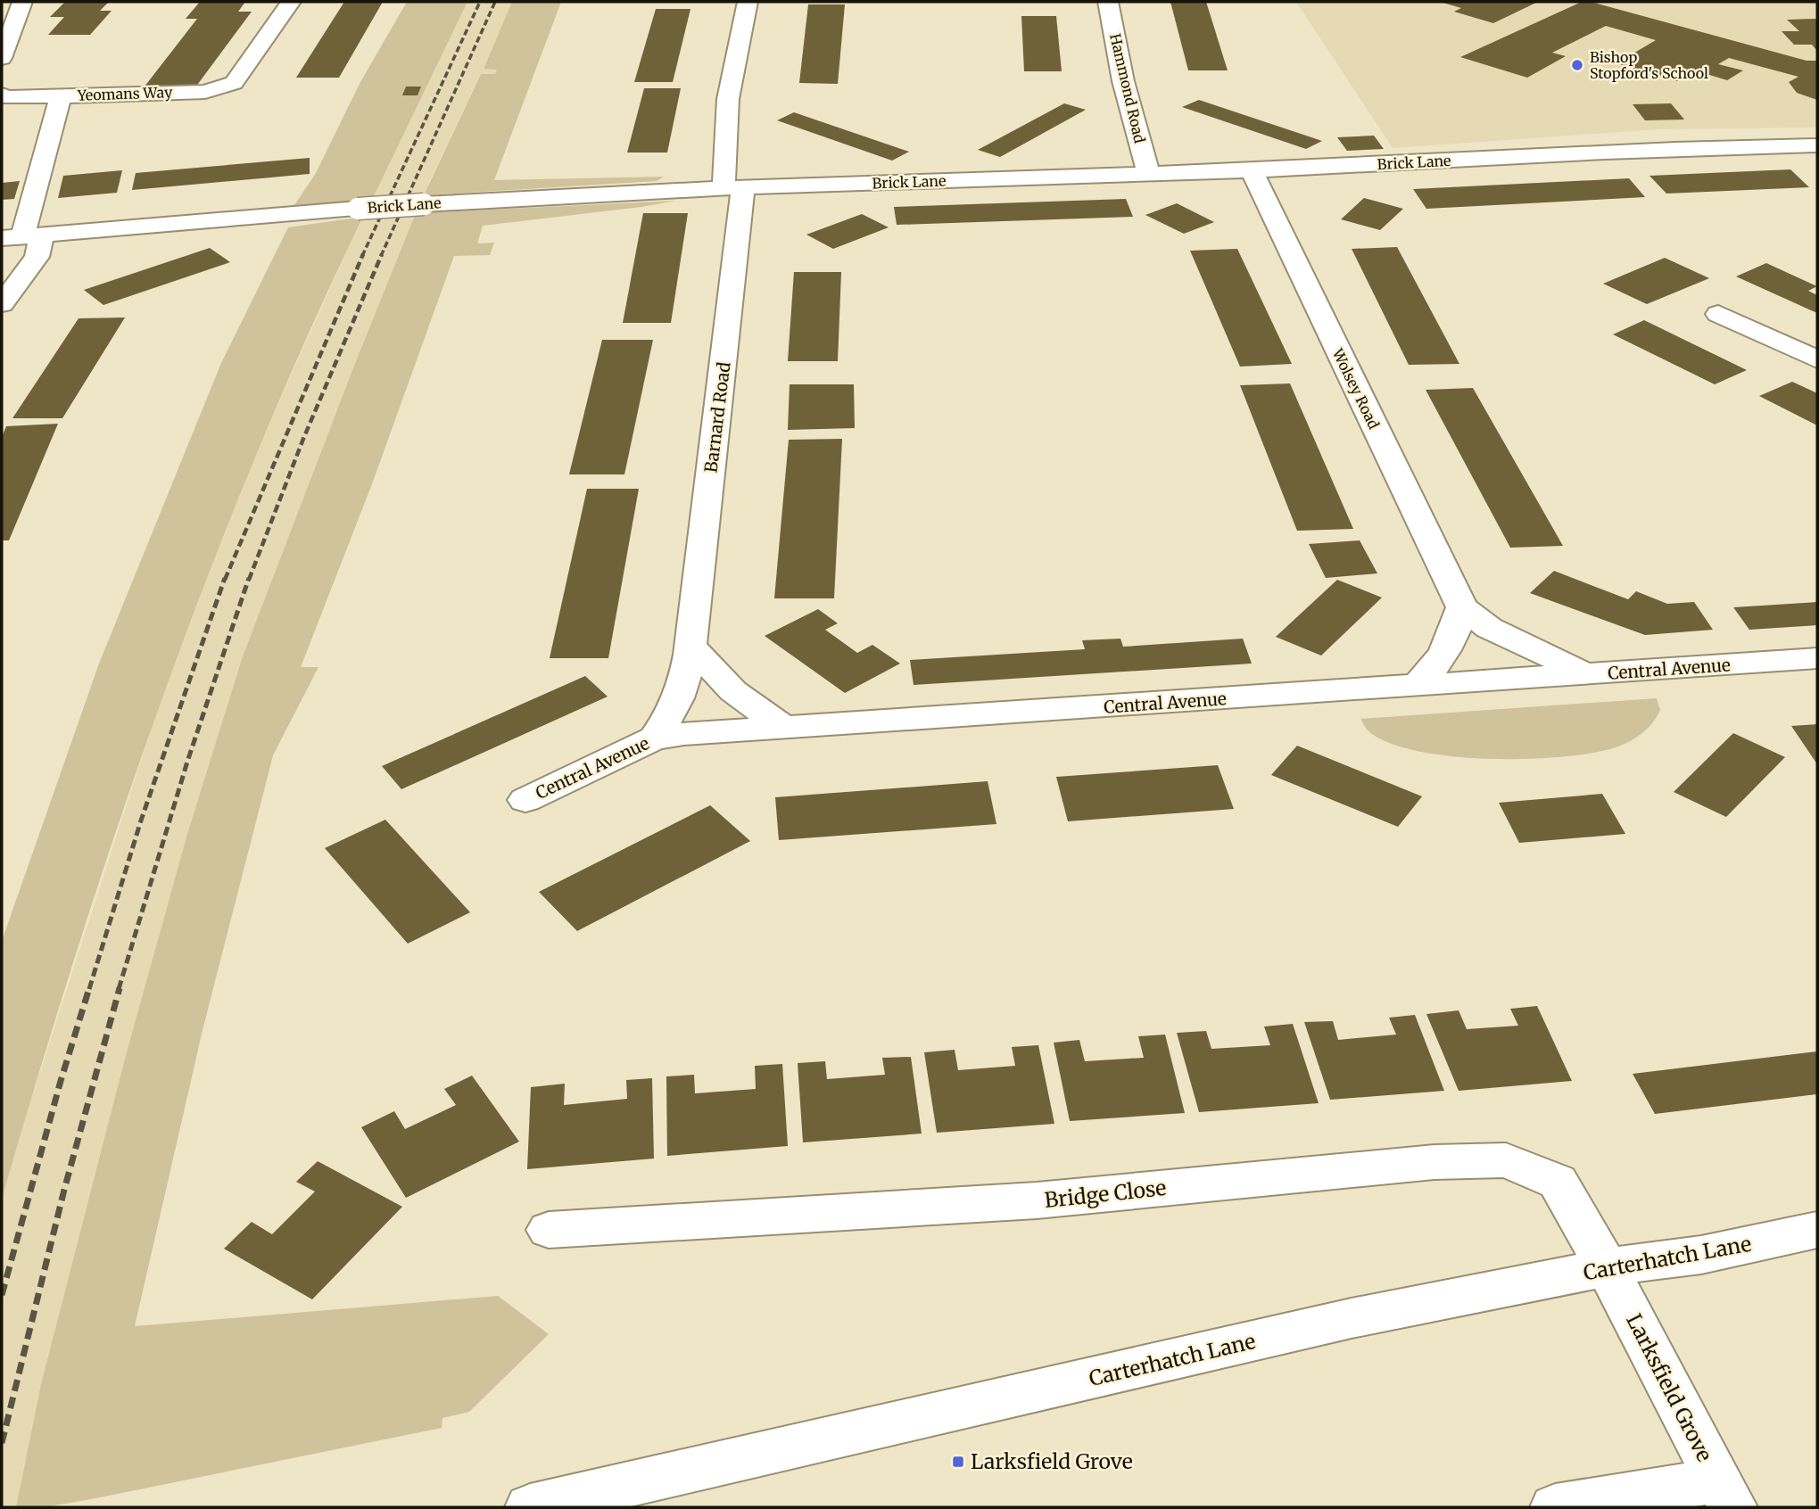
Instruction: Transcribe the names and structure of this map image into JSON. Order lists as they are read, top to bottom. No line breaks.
{"streets":{"street":["Hammond Road","Yeomans Way","Brick Lane","Wolsey Road","Barnard Road","Central Avenue","Bridge Close","Carterhatch Lane","Larksfield Grove"]},"crossings":[["Hammond Road","Brick Lane"],["Yeomans Way","Brick Lane"],["Brick Lane","Wolsey Road"],["Brick Lane","Barnard Road"],["Wolsey Road","Central Avenue"],["Barnard Road","Central Avenue"],["Bridge Close","Carterhatch Lane"],["Bridge Close","Larksfield Grove"],["Carterhatch Lane","Larksfield Grove"]],"places":{"other":["Bishop Stopford's School"],"transit":["Larksfield Grove"]}}
